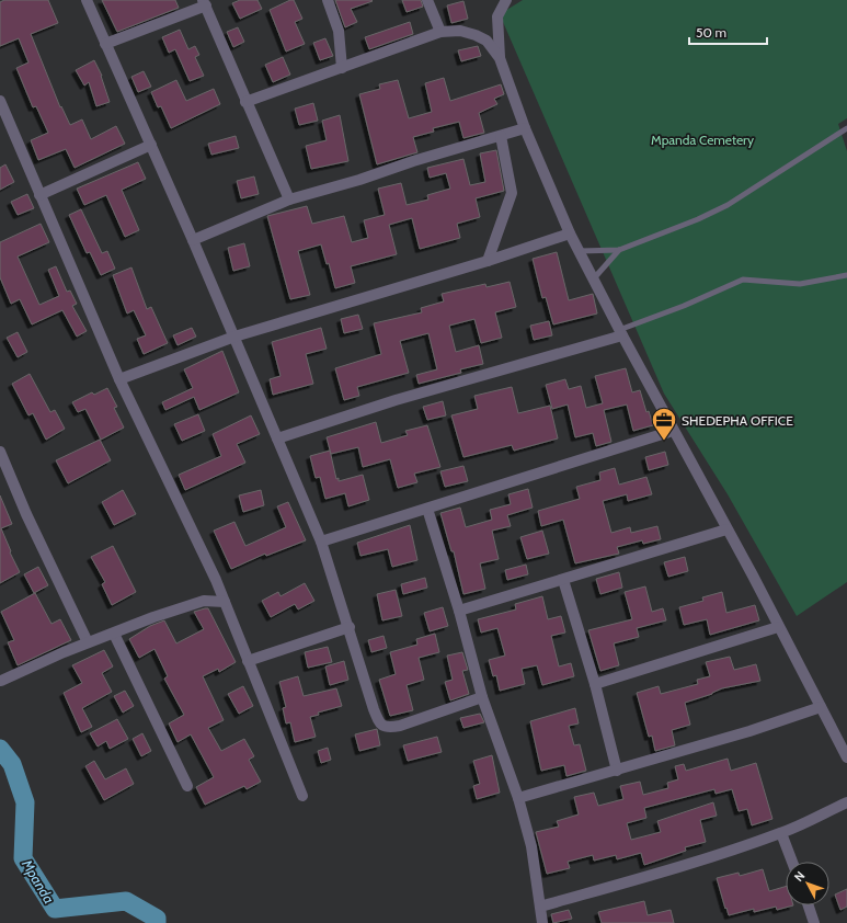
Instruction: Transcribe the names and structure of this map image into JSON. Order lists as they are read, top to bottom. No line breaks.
{"water":["Mpanda"],"parks":["Mpanda Cemetery"],"places":{"office":["SHEDEPHA OFFICE"]},"scale_bar":"50 m","north":"top left"}
